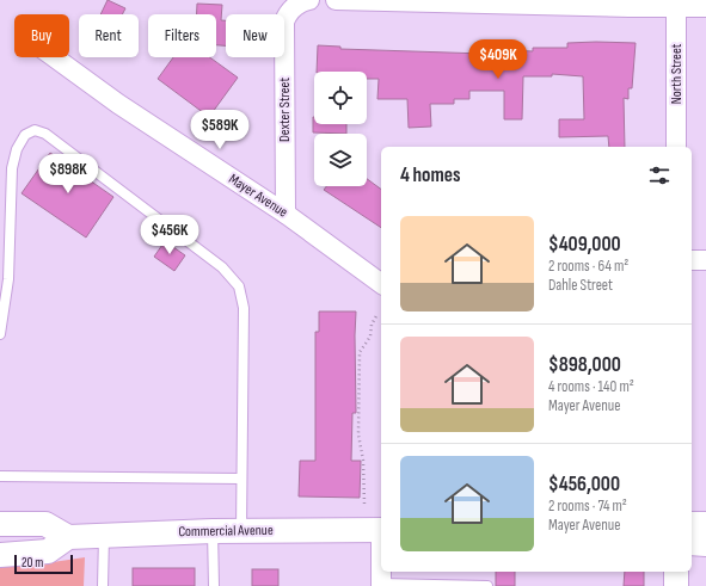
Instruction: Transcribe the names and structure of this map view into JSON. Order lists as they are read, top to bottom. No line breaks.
{"streets":{"street":["North Street","Dexter Street","Mayer Avenue","Commercial Avenue"]},"crossings":[["Dexter Street","Mayer Avenue"]],"scale_bar":"20 m","page":{"chip":["Buy","Rent","Filters","New"],"price":["$409K","$589K","$898K","$456K"],"heading":"4 homes","list":[{"name":"$409,000","note":"2 rooms · 64 m² · Dahle Street"},{"name":"$898,000","note":"4 rooms · 140 m² · Mayer Avenue"},{"name":"$456,000","note":"2 rooms · 74 m² · Mayer Avenue"}],"scale":"20 m"}}
